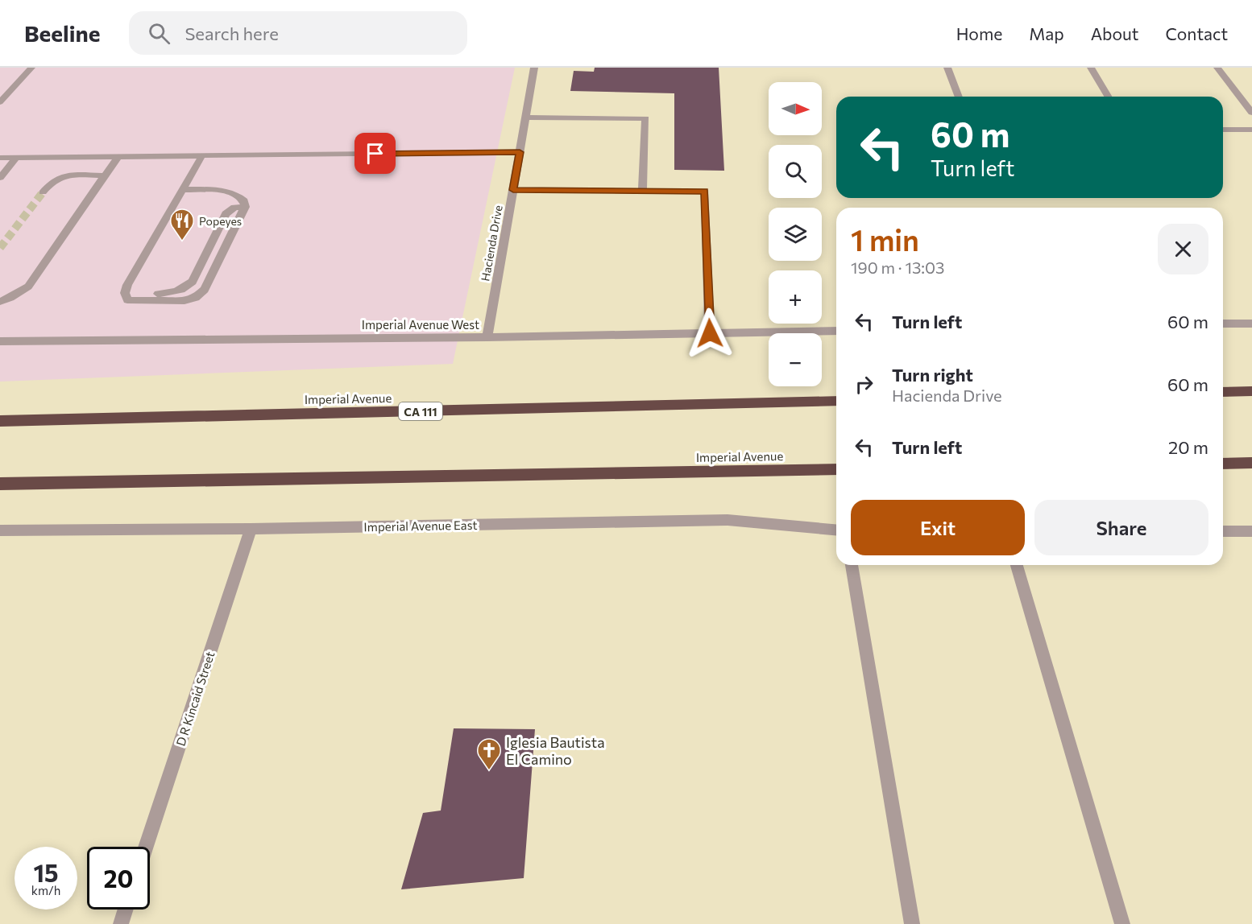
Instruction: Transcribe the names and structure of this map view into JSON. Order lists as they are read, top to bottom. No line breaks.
{"streets":{"highway":["Imperial Avenue","CA 111"],"street":["Hacienda Drive","Imperial Avenue West","Imperial Avenue East","D R Kincaid Street"]},"crossings":[["Hacienda Drive","Imperial Avenue West"],["Imperial Avenue East","D R Kincaid Street"]],"places":{"restaurant":["Popeyes"],"church":["Iglesia Bautista El Camino"]},"north":"right","page":{"header":"Beeline","search":"Search here","nav":["Home","Map","About","Contact"],"map_buttons":["+","−"],"turn":["60 m","Turn left"],"heading":["1 min","190 m · 13:03"],"list":[{"name":"Turn left","value":"60 m"},{"name":"Turn right","note":"Hacienda Drive","value":"60 m"},{"name":"Turn left","value":"20 m"}],"buttons":["Exit","Share"],"speed":"15 km/h","limit":"20"}}
